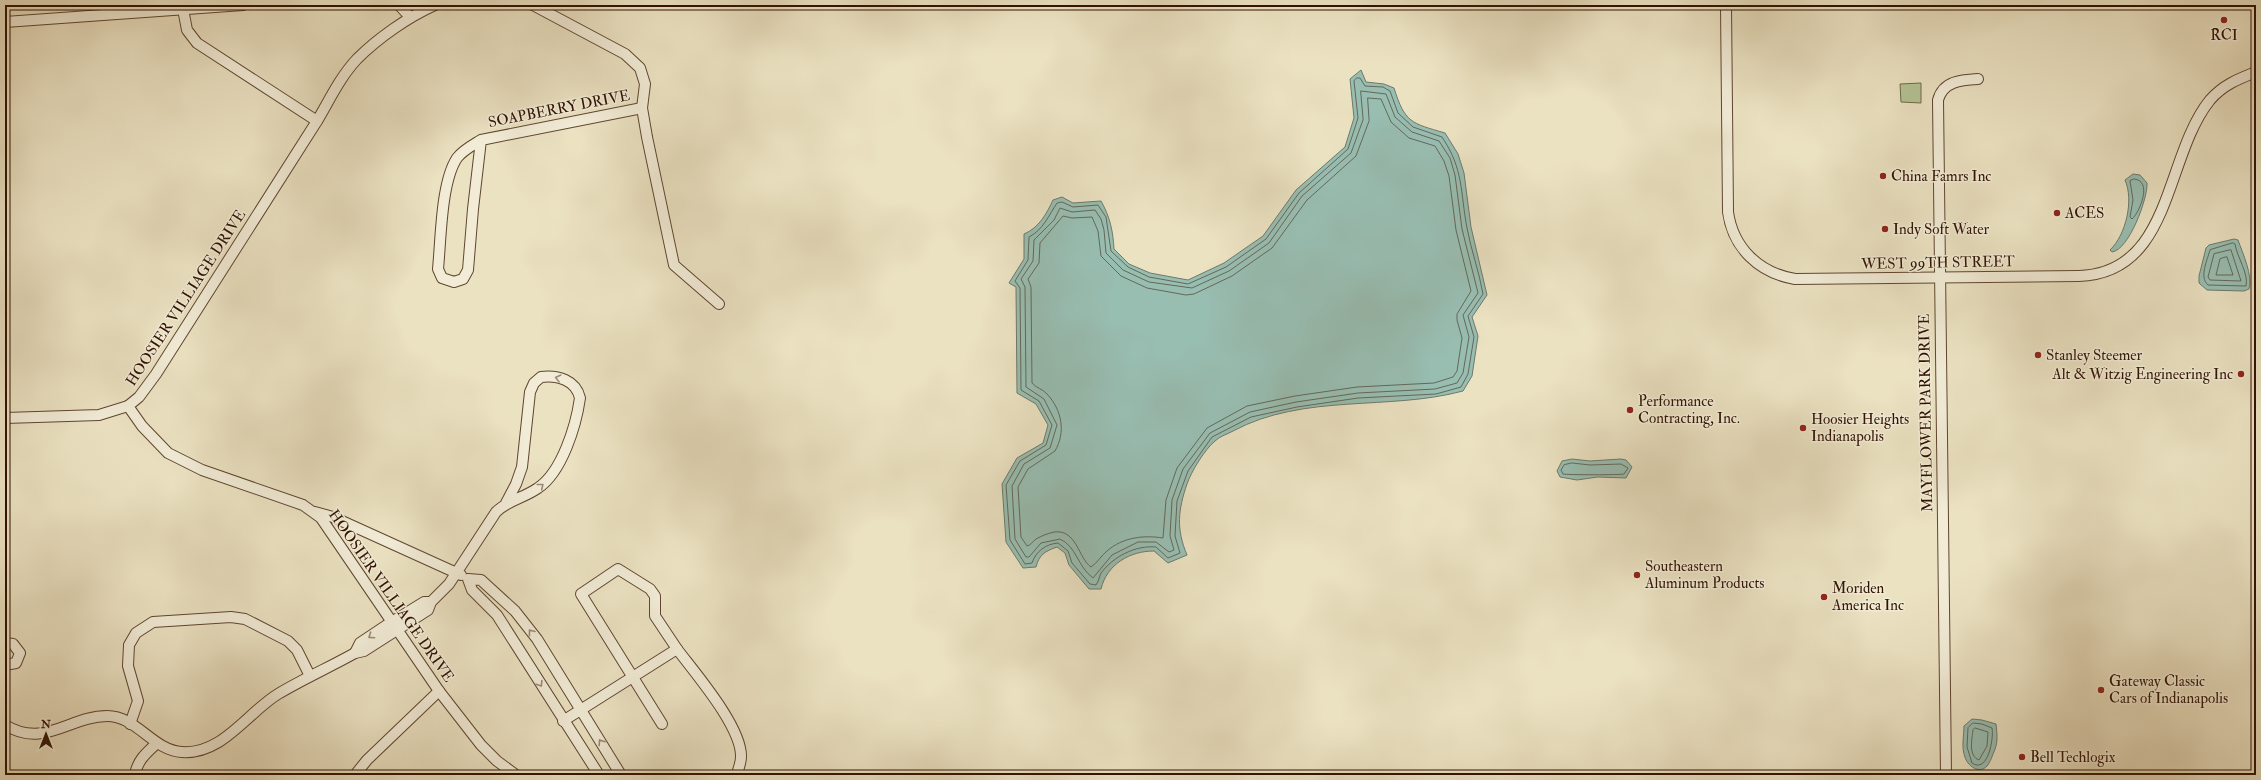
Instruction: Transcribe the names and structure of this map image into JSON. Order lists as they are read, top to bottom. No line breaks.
{"streets":{"street":["SOAPBERRY DRIVE","WEST 99TH STREET","HOOSIER VILLIAGE DRIVE","MAYFLOWER PARK DRIVE"]},"crossings":[["WEST 99TH STREET","MAYFLOWER PARK DRIVE"]],"places":["RCI","China Famrs Inc","ACES","Indy Soft Water","Stanley Steemer","Alt & Witzig Engineering Inc","Performance Contracting, Inc.","Hoosier Heights Indianapolis","Southeastern Aluminum Products","Moriden America Inc","Gateway Classic Cars of Indianapolis","Bell Techlogix"],"north":"top"}
